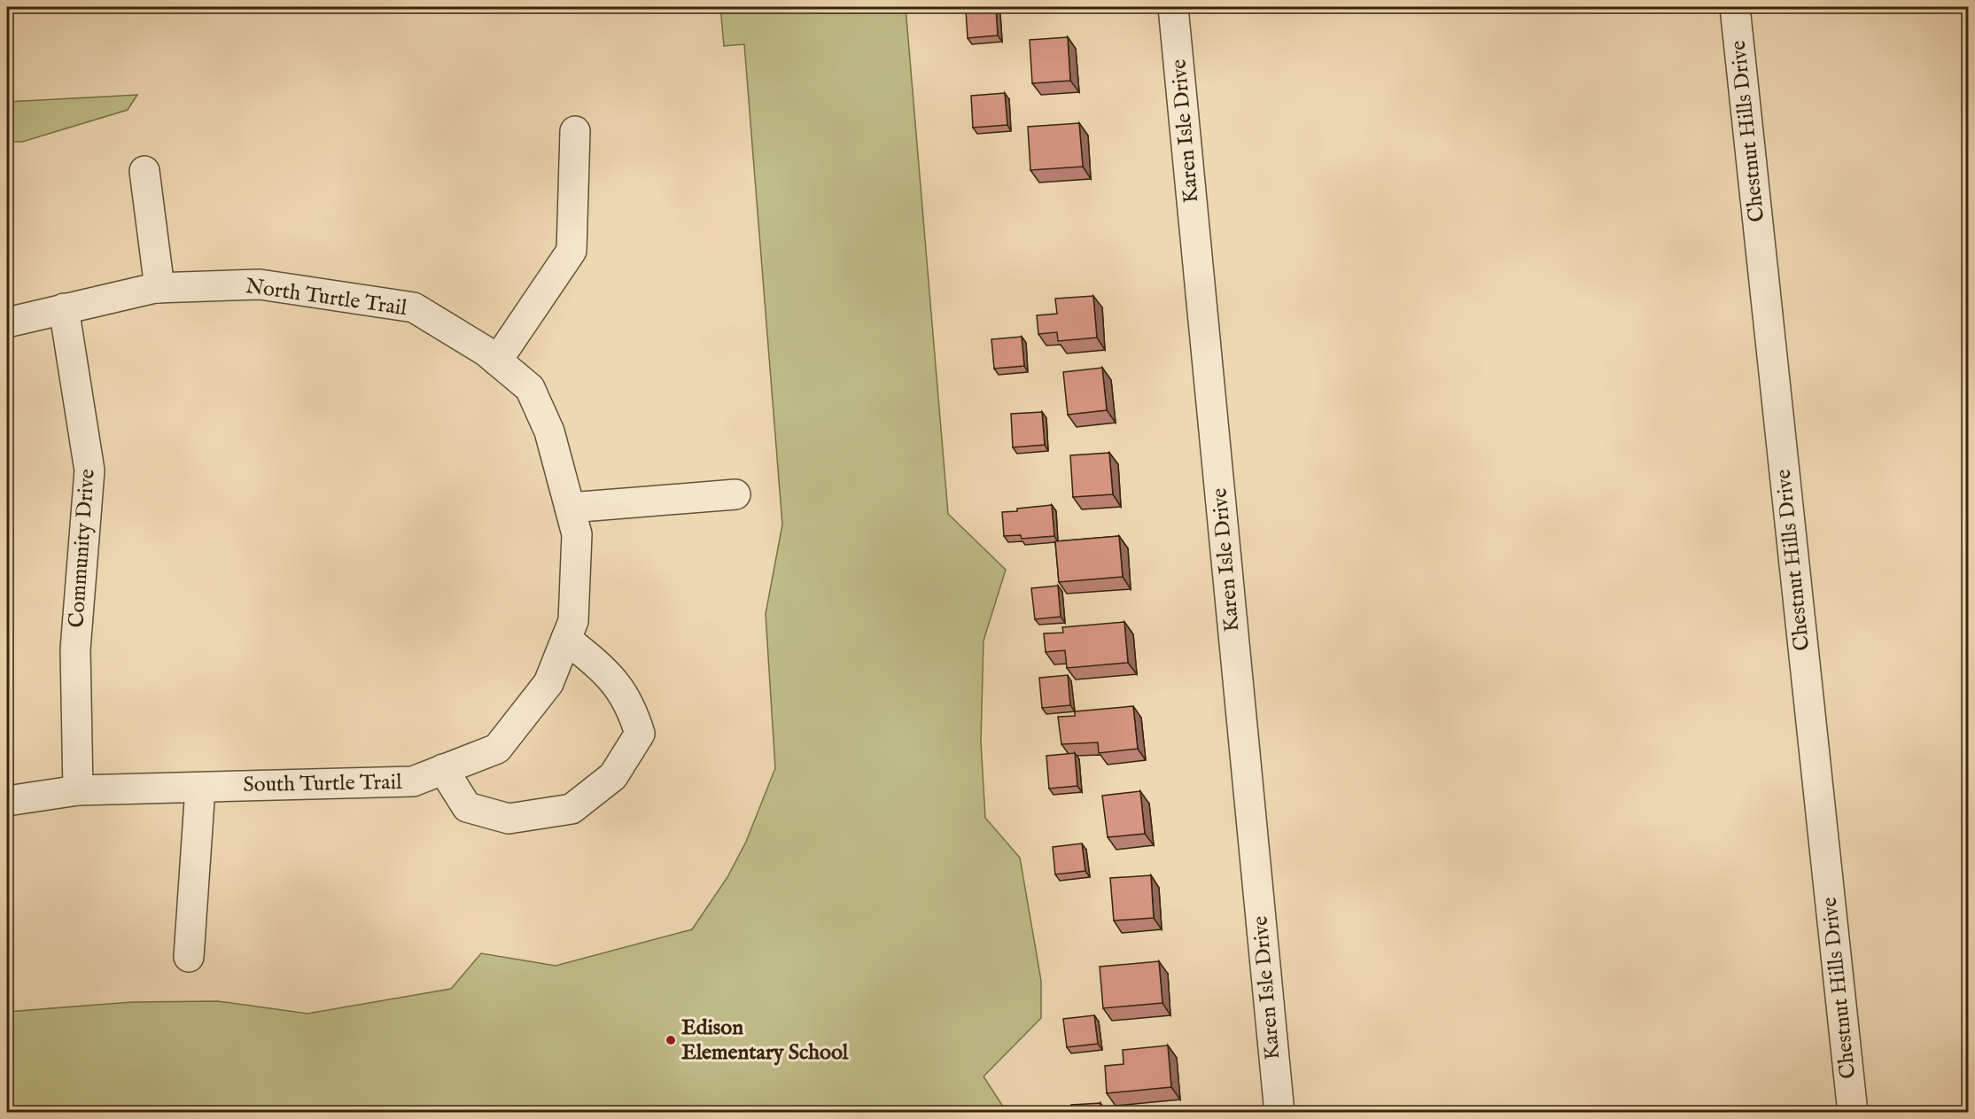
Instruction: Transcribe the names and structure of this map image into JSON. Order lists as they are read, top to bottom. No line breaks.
{"streets":{"street":["Karen Isle Drive","Chestnut Hills Drive","North Turtle Trail","Community Drive","South Turtle Trail"]},"crossings":[["North Turtle Trail","Community Drive"],["North Turtle Trail","South Turtle Trail"],["Community Drive","South Turtle Trail"]],"places":["Edison Elementary School"]}
